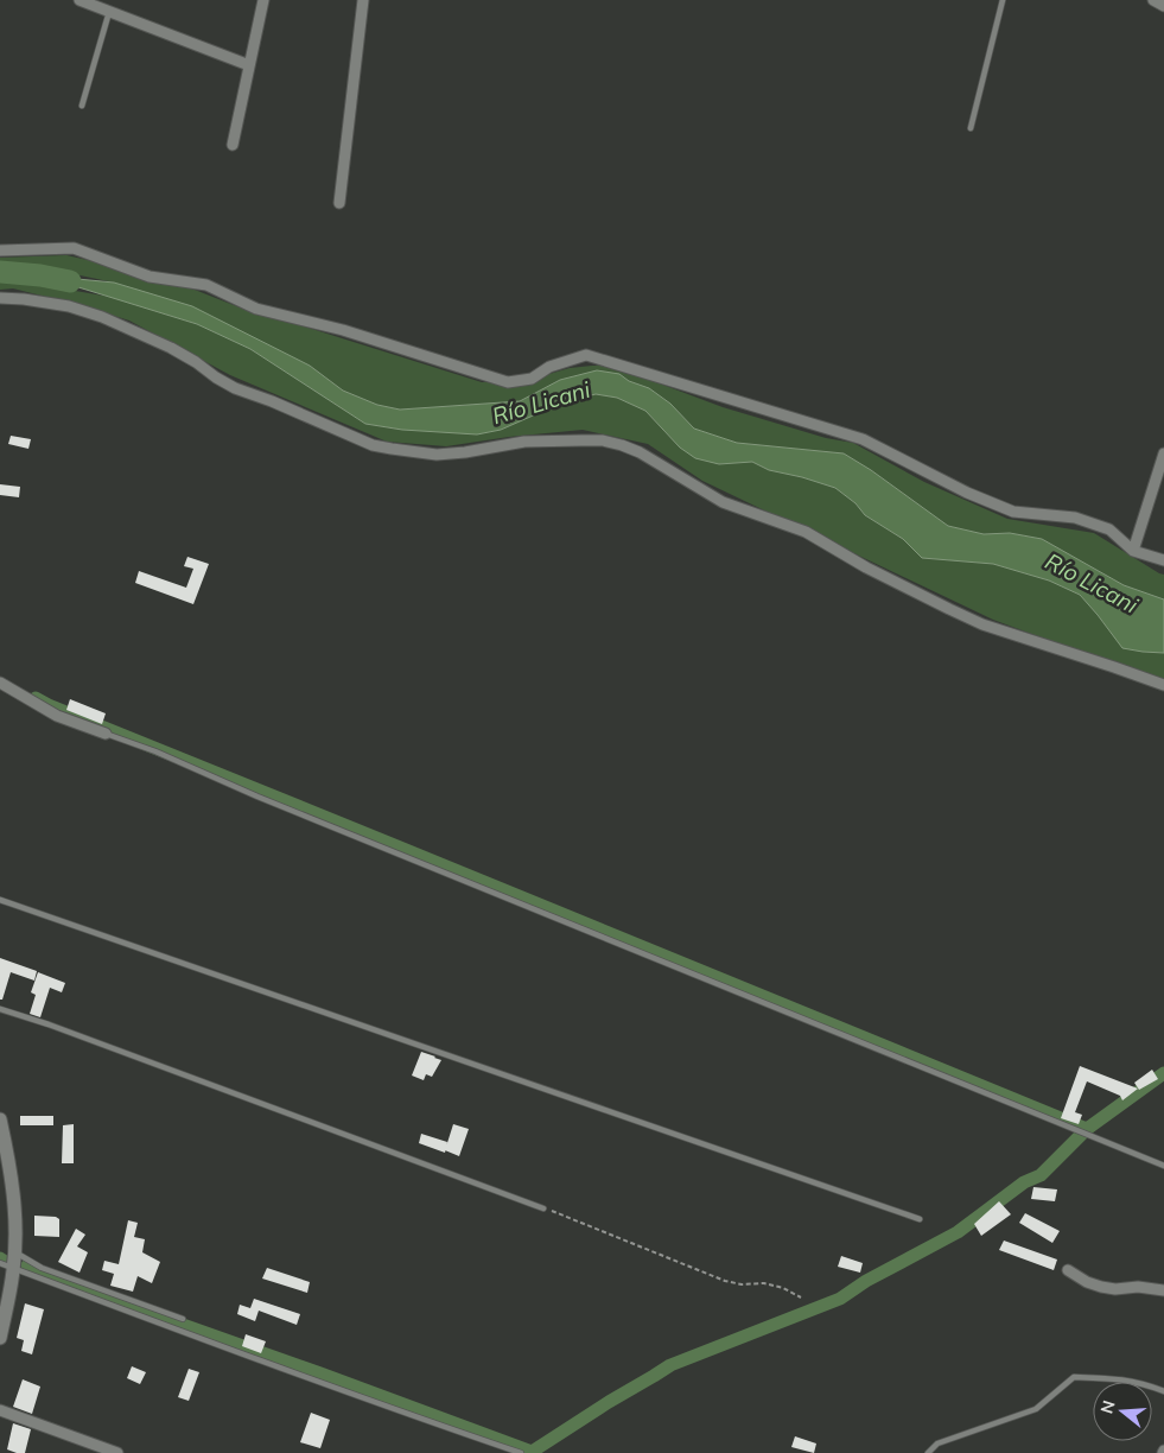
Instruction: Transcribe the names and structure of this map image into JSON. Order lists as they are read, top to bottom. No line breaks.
{"water":["Río Licani"],"north":"left"}
